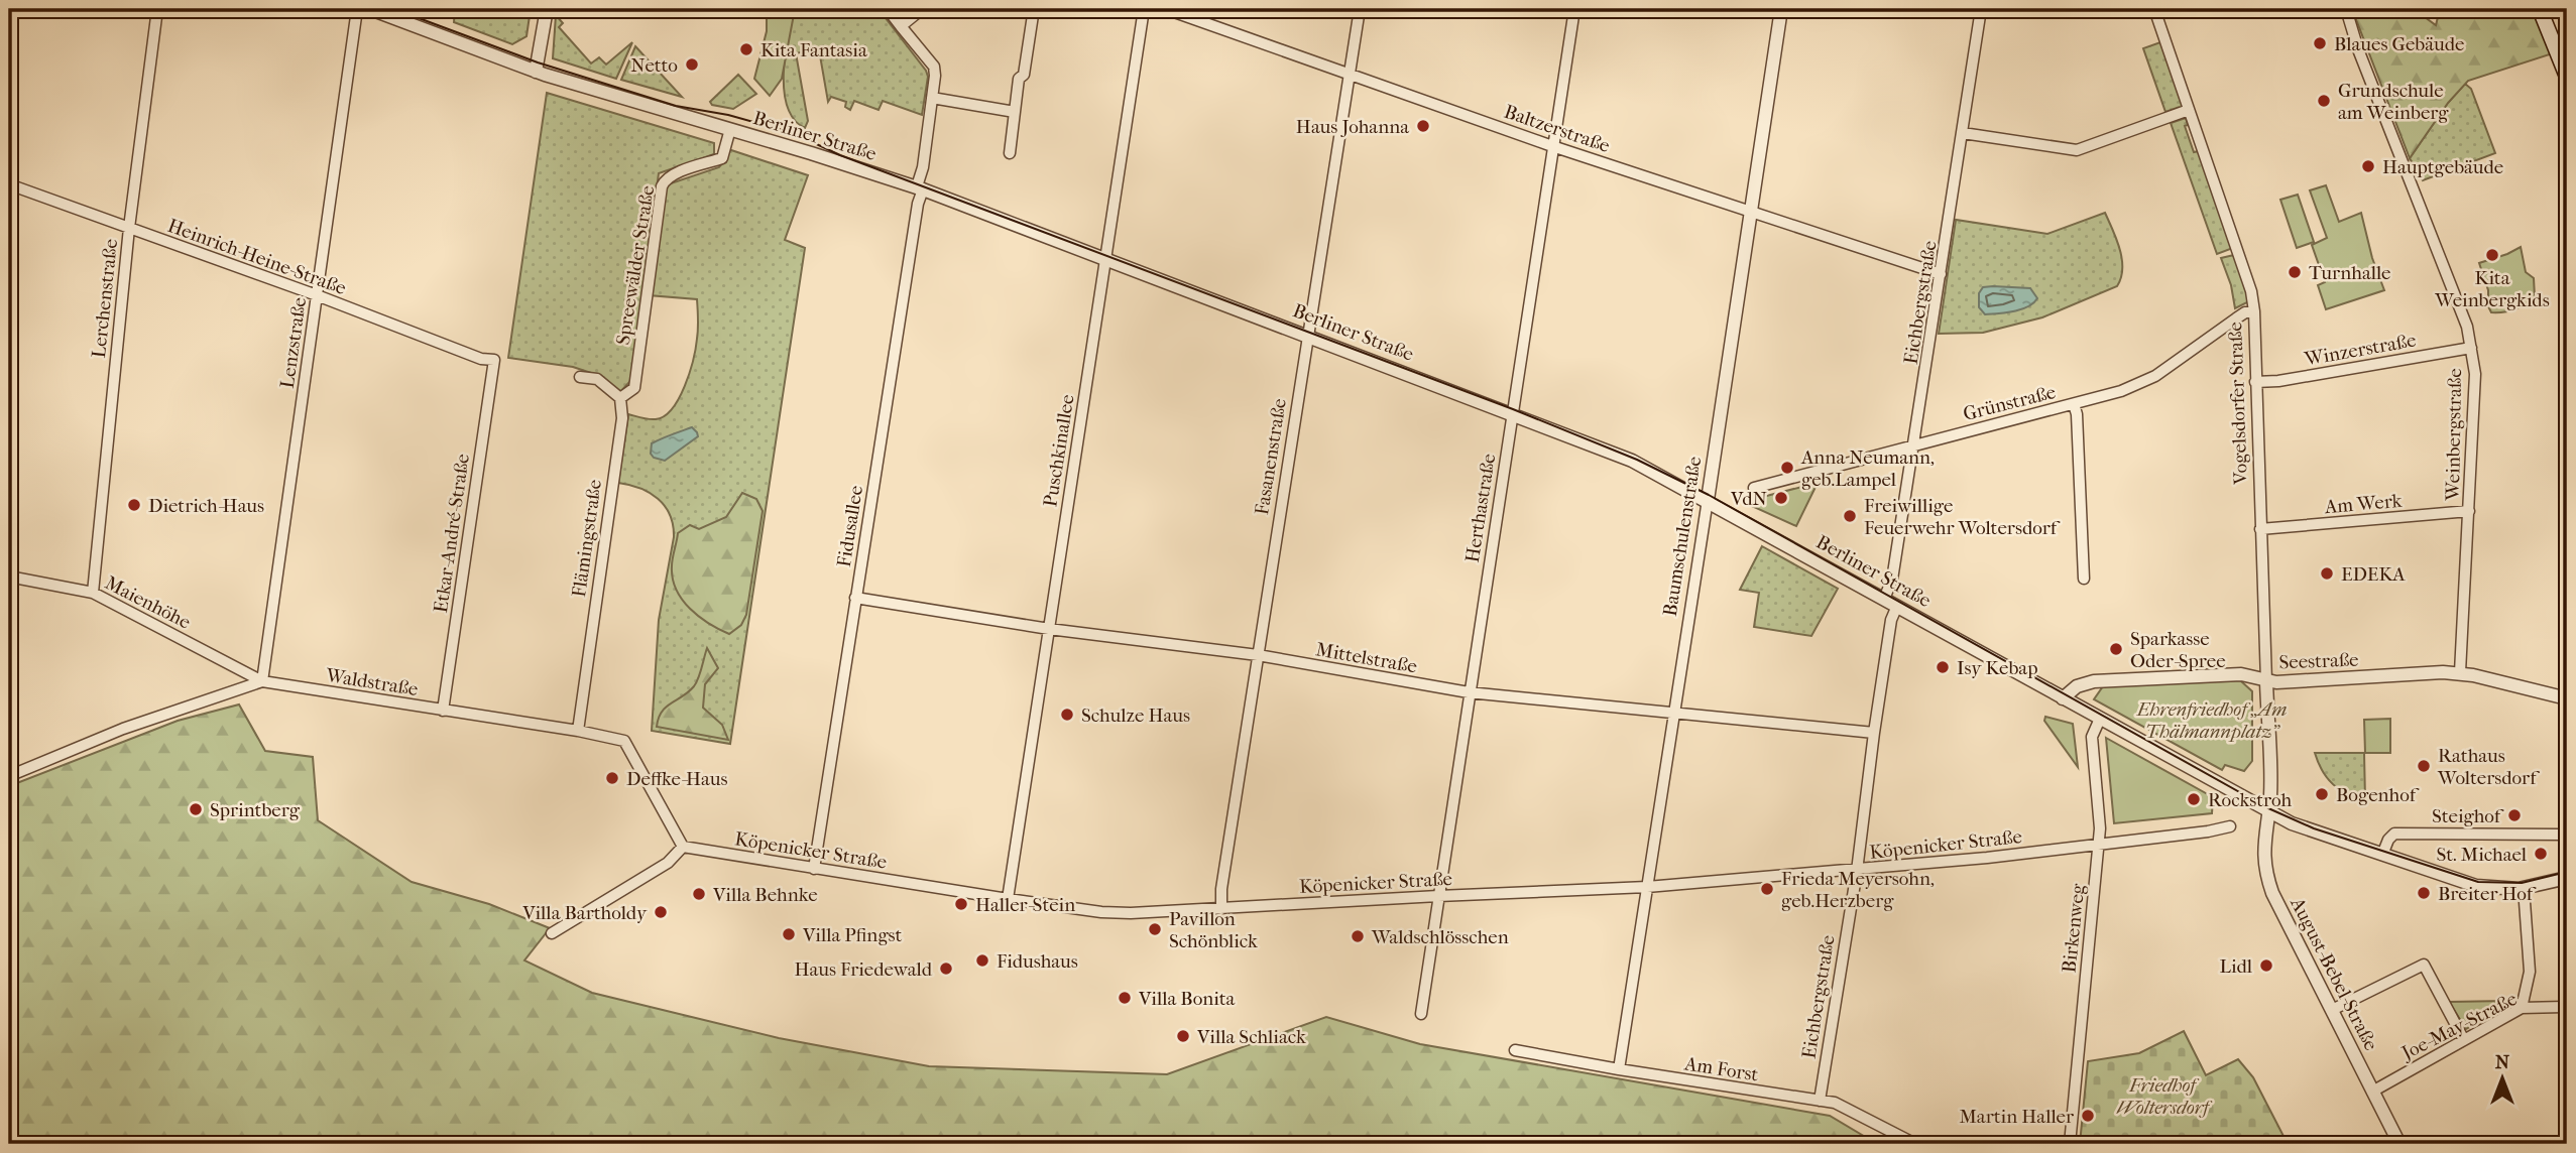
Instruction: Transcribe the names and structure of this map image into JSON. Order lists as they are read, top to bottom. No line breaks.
{"streets":{"street":["Baltzerstraße","Berliner Straße","Heinrich-Heine-Straße","Spreewälder Straße","Lerchenstraße","Eichbergstraße","Lenzstraße","Winzerstraße","Grünstraße","Vogelsdorfer Straße","Weinbergstraße","Puschkinallee","Fasanenstraße","Am Werk","Herthastraße","Fidusallee","Etkar-André-Straße","Baumschulenstraße","Flämingstraße","Maienhöhe","Mittelstraße","Seestraße","Waldstraße","Köpenicker Straße","Birkenweg","August-Bebel-Straße","Joe-May-Straße","Am Forst"]},"crossings":[["Baltzerstraße","Eichbergstraße"],["Baltzerstraße","Fasanenstraße"],["Baltzerstraße","Herthastraße"],["Baltzerstraße","Baumschulenstraße"],["Berliner Straße","Spreewälder Straße"],["Berliner Straße","Eichbergstraße"],["Berliner Straße","Vogelsdorfer Straße"],["Berliner Straße","Puschkinallee"],["Berliner Straße","Fasanenstraße"],["Berliner Straße","Herthastraße"],["Berliner Straße","Fidusallee"],["Berliner Straße","Baumschulenstraße"],["Berliner Straße","Seestraße"],["Berliner Straße","Birkenweg"],["Berliner Straße","August-Bebel-Straße"],["Heinrich-Heine-Straße","Lerchenstraße"],["Heinrich-Heine-Straße","Lenzstraße"],["Heinrich-Heine-Straße","Etkar-André-Straße"],["Spreewälder Straße","Flämingstraße"],["Lerchenstraße","Maienhöhe"],["Eichbergstraße","Grünstraße"],["Eichbergstraße","Mittelstraße"],["Eichbergstraße","Köpenicker Straße"],["Eichbergstraße","Am Forst"],["Lenzstraße","Maienhöhe"],["Lenzstraße","Waldstraße"],["Winzerstraße","Vogelsdorfer Straße"],["Winzerstraße","Weinbergstraße"],["Grünstraße","Vogelsdorfer Straße"],["Vogelsdorfer Straße","Am Werk"],["Vogelsdorfer Straße","Seestraße"],["Vogelsdorfer Straße","August-Bebel-Straße"],["Weinbergstraße","Am Werk"],["Weinbergstraße","Seestraße"],["Puschkinallee","Mittelstraße"],["Puschkinallee","Köpenicker Straße"],["Fasanenstraße","Mittelstraße"],["Fasanenstraße","Köpenicker Straße"],["Herthastraße","Mittelstraße"],["Herthastraße","Köpenicker Straße"],["Fidusallee","Mittelstraße"],["Fidusallee","Köpenicker Straße"],["Etkar-André-Straße","Waldstraße"],["Baumschulenstraße","Mittelstraße"],["Baumschulenstraße","Köpenicker Straße"],["Baumschulenstraße","Am Forst"],["Flämingstraße","Waldstraße"],["Maienhöhe","Waldstraße"],["Waldstraße","Köpenicker Straße"],["Köpenicker Straße","Birkenweg"],["August-Bebel-Straße","Joe-May-Straße"]],"parks":["Ehrenfriedhof „Am Thälmannplatz”","Friedhof Woltersdorf"],"places":["Blaues Gebäude","Kita Fantasia","Netto","Grundschule am Weinberg","Haus Johanna","Hauptgebäude","Kita Weinbergkids","Turnhalle","Anna Neumann, geb.Lampel","VdN","Dietrich-Haus","Freiwillige Feuerwehr Woltersdorf","EDEKA","Sparkasse Oder-Spree","Isy Kebap","Schulze Haus","Rathaus Woltersdorf","Deffke-Haus","Bogenhof","Rockstroh","Sprintberg","Steighof","St. Michael","Frieda Meyersohn, geb.Herzberg","Breiter Hof","Villa Behnke","Haller-Stein","Villa Bartholdy","Pavillon Schönblick","Villa Pfingst","Waldschlösschen","Fidushaus","Lidl","Haus Friedewald","Villa Bonita","Villa Schliack","Martin Haller"],"north":"top"}
